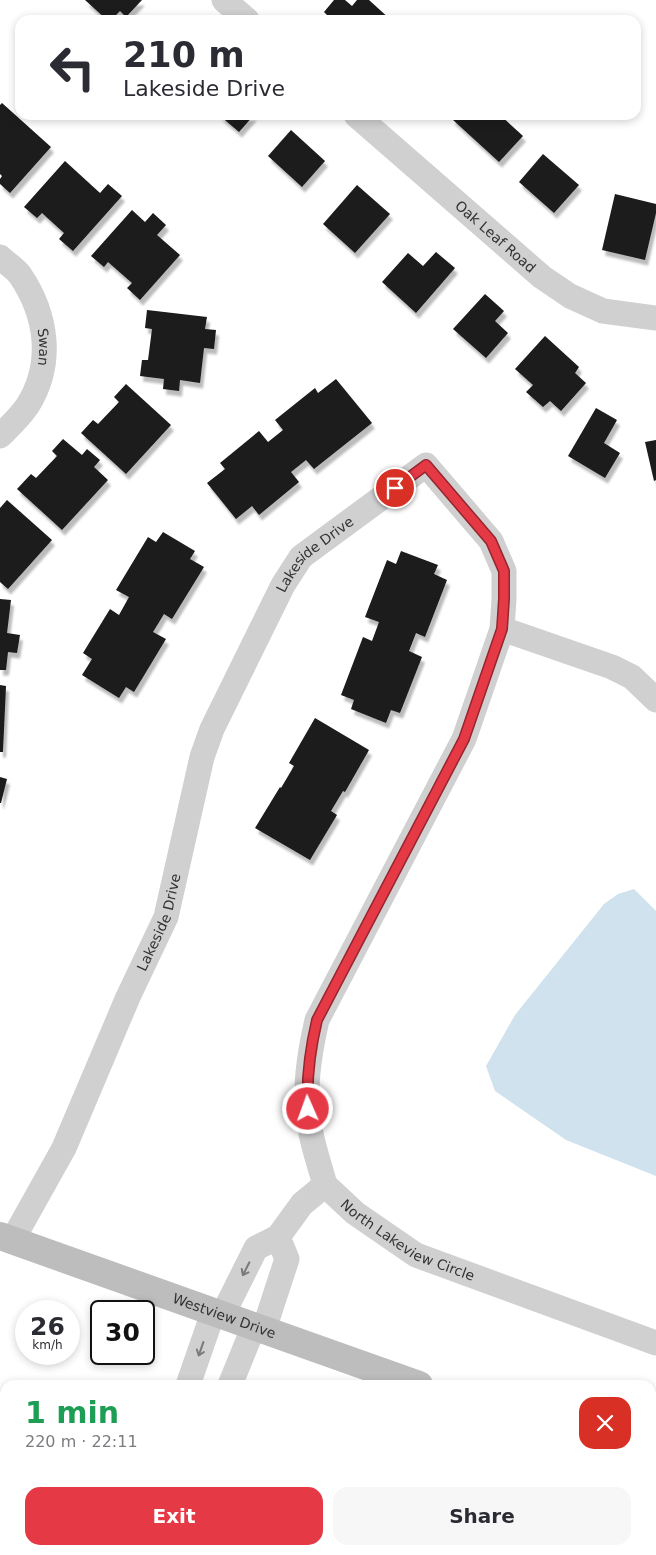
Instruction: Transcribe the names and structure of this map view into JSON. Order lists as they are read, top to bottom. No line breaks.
{"streets":{"street":["Oak Leaf Road","Swan","Lakeside Drive","North Lakeview Circle","Westview Drive"]},"crossings":[["Lakeside Drive","North Lakeview Circle"],["Lakeside Drive","Westview Drive"]],"page":{"turn":["210 m","Lakeside Drive"],"speed":"26 km/h","limit":"30","heading":["1 min","220 m · 22:11"],"buttons":["Exit","Share"]}}
